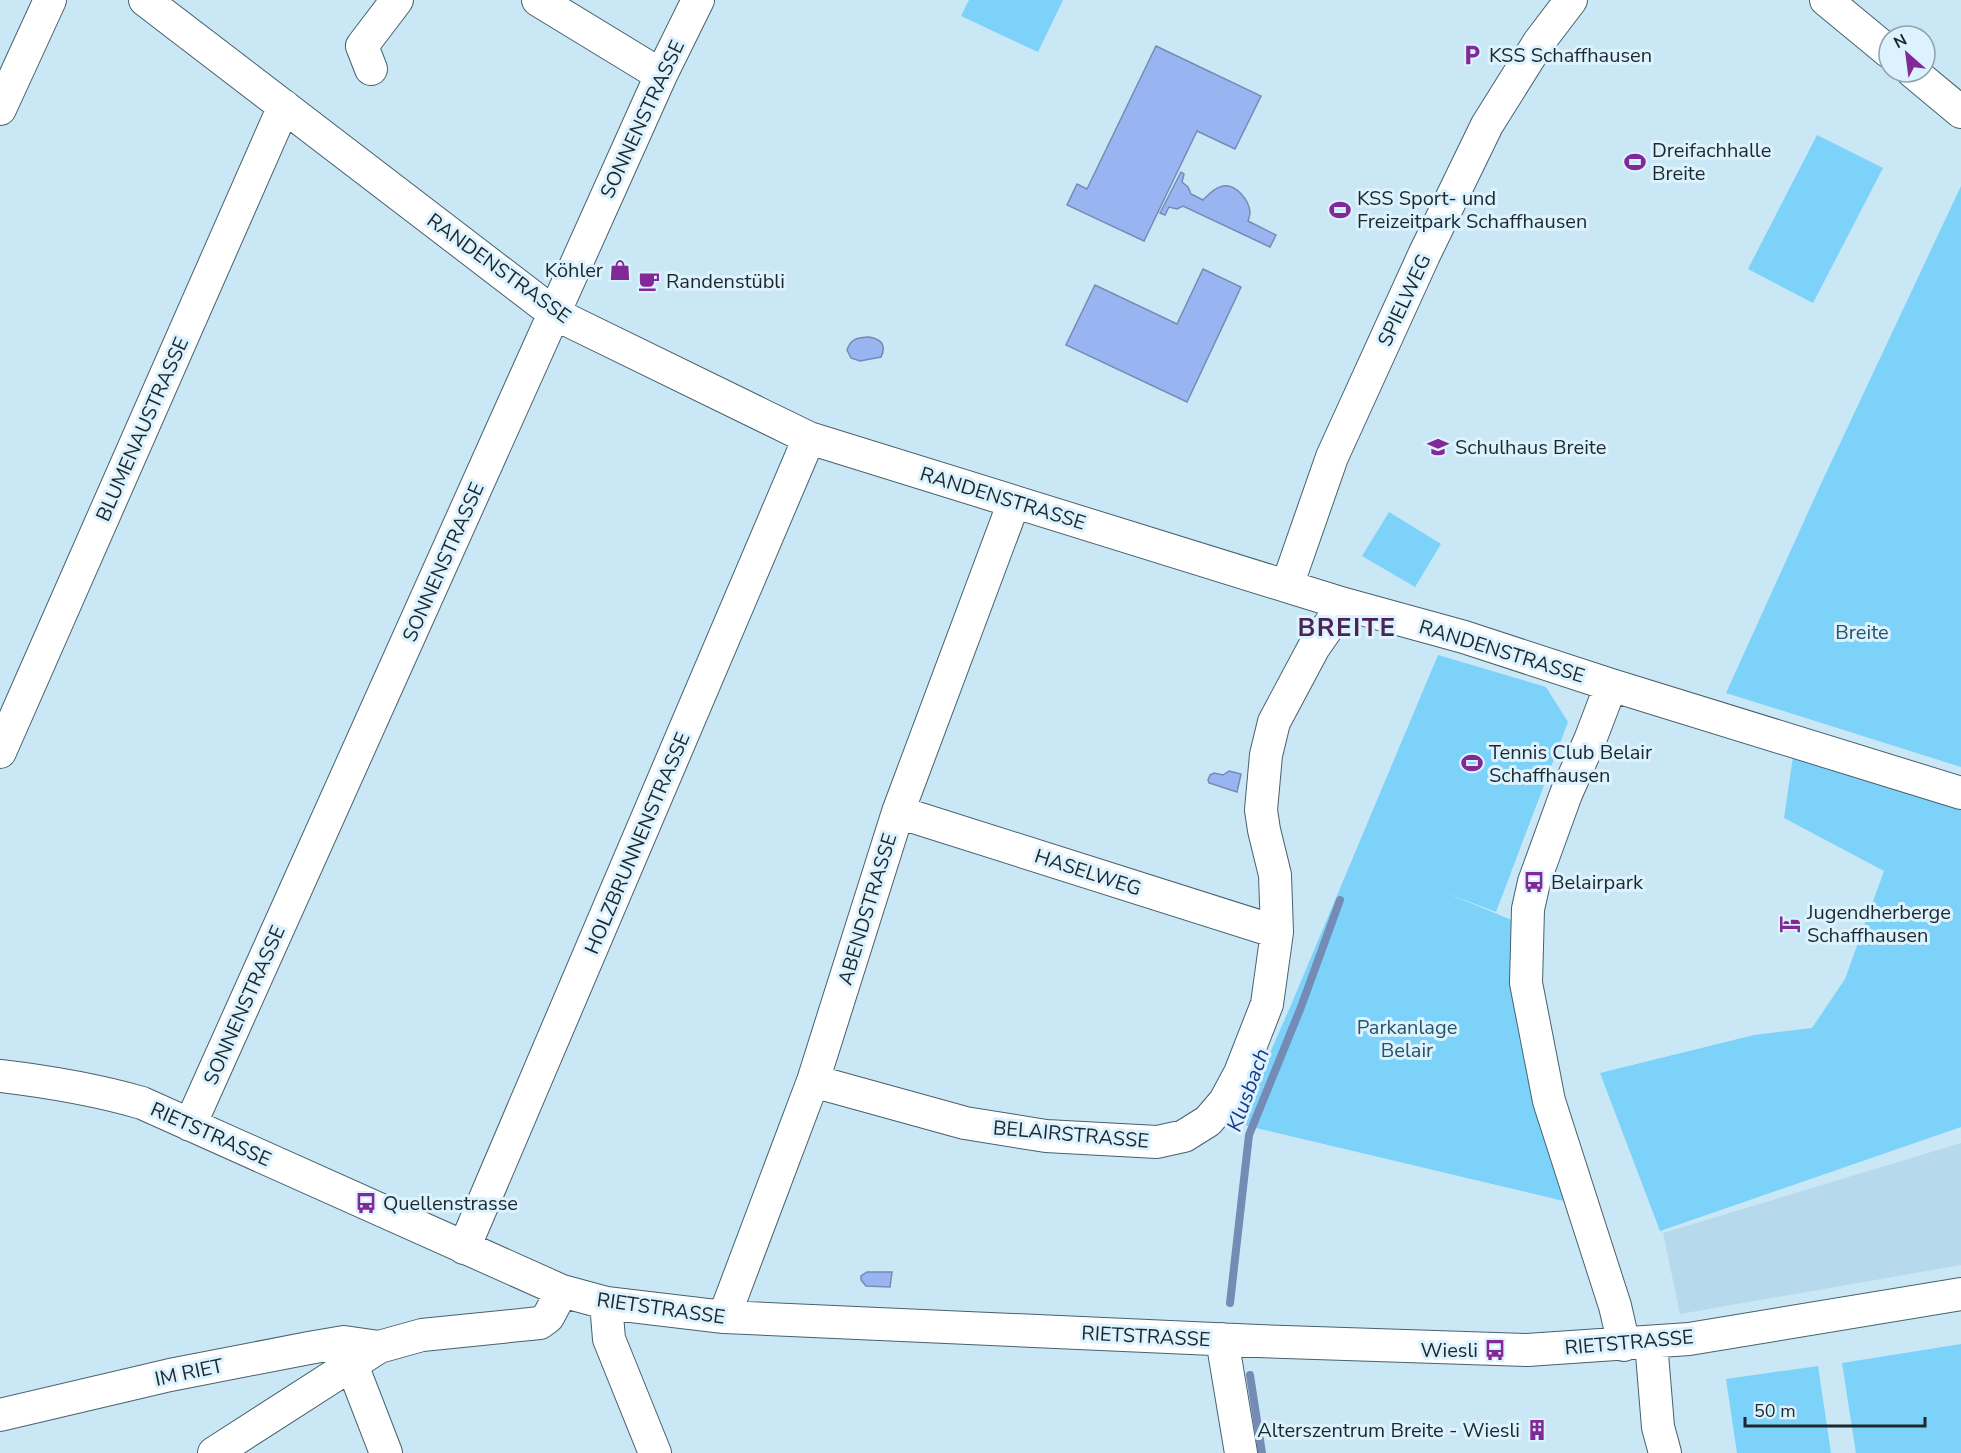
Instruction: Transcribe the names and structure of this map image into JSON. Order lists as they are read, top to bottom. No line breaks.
{"streets":{"street":["SONNENSTRASSE","RANDENSTRASSE","SPIELWEG","BLUMENAUSTRASSE","HOLZBRUNNENSTRASSE","HASELWEG","ABENDSTRASSE","RIETSTRASSE","BELAIRSTRASSE","IM RIET"]},"crossings":[["SONNENSTRASSE","RANDENSTRASSE"],["SONNENSTRASSE","RIETSTRASSE"],["RANDENSTRASSE","SPIELWEG"],["RANDENSTRASSE","BLUMENAUSTRASSE"],["RANDENSTRASSE","HOLZBRUNNENSTRASSE"],["RANDENSTRASSE","ABENDSTRASSE"],["RANDENSTRASSE","BELAIRSTRASSE"],["HOLZBRUNNENSTRASSE","RIETSTRASSE"],["HASELWEG","ABENDSTRASSE"],["HASELWEG","BELAIRSTRASSE"],["ABENDSTRASSE","RIETSTRASSE"],["ABENDSTRASSE","BELAIRSTRASSE"]],"districts":["BREITE"],"water":["Klusbach"],"parks":["Breite","Parkanlage Belair"],"places":{"parking":["KSS Schaffhausen"],"sports":["Dreifachhalle Breite","KSS Sport- und Freizeitpark Schaffhausen","Tennis Club Belair Schaffhausen"],"shop":["Köhler"],"cafe":["Randenstübli"],"school or university":["Schulhaus Breite"],"bus stop":["Belairpark","Quellenstrasse","Wiesli"],"hotel":["Jugendherberge Schaffhausen"],"building":["Alterszentrum Breite - Wiesli"]},"scale_bar":"50 m","north":"top left"}
